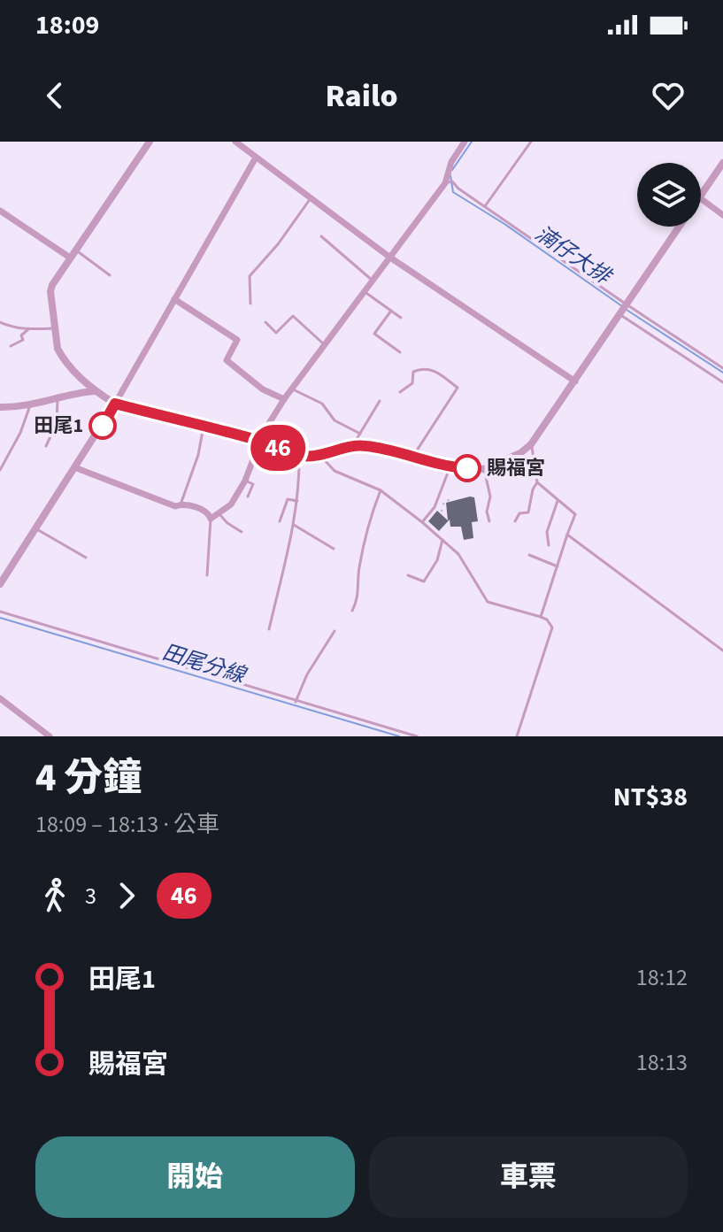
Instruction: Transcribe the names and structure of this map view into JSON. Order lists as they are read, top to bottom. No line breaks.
{"water":["湳仔大排","田尾分線"],"places":["田尾1","賜福宮"],"lines":["bus line 46"],"page":{"status":"18:09","header":"Railo","on_map":"46","heading":["4 分鐘","18:09 – 18:13 · 公車","NT$38"],"legs":["3","46"],"list":[{"name":"田尾1","value":"18:12"},{"name":"賜福宮","value":"18:13"}],"buttons":["開始","車票"]}}
